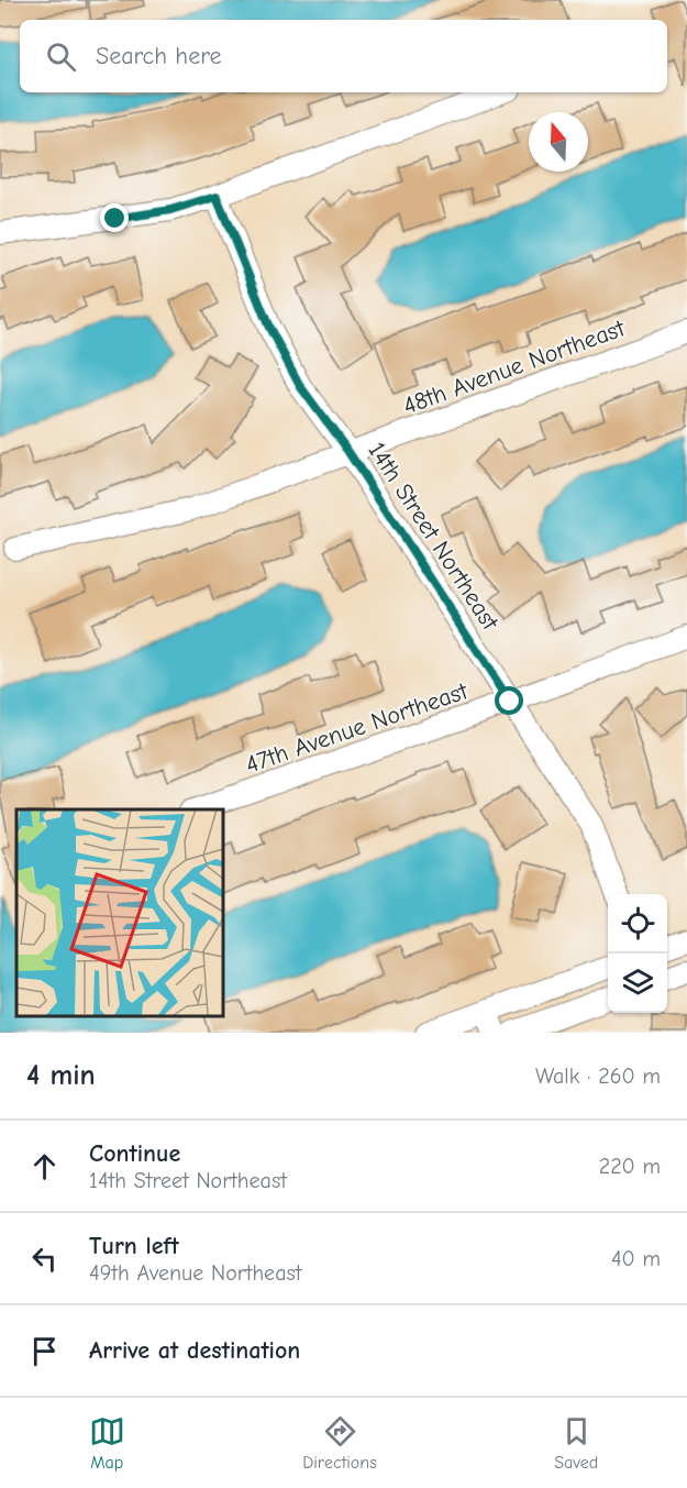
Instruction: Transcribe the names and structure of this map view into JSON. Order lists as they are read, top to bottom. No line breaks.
{"streets":{"street":["48th Avenue Northeast","14th Street Northeast","47th Avenue Northeast"]},"crossings":[["48th Avenue Northeast","14th Street Northeast"],["14th Street Northeast","47th Avenue Northeast"]],"north":"top","page":{"search":"Search here","heading":["4 min","Walk · 260 m"],"list":[["Continue","14th Street Northeast","220 m"],["Turn left","49th Avenue Northeast","40 m"],"Arrive at destination"],"nav":["Map","Directions","Saved"]}}
